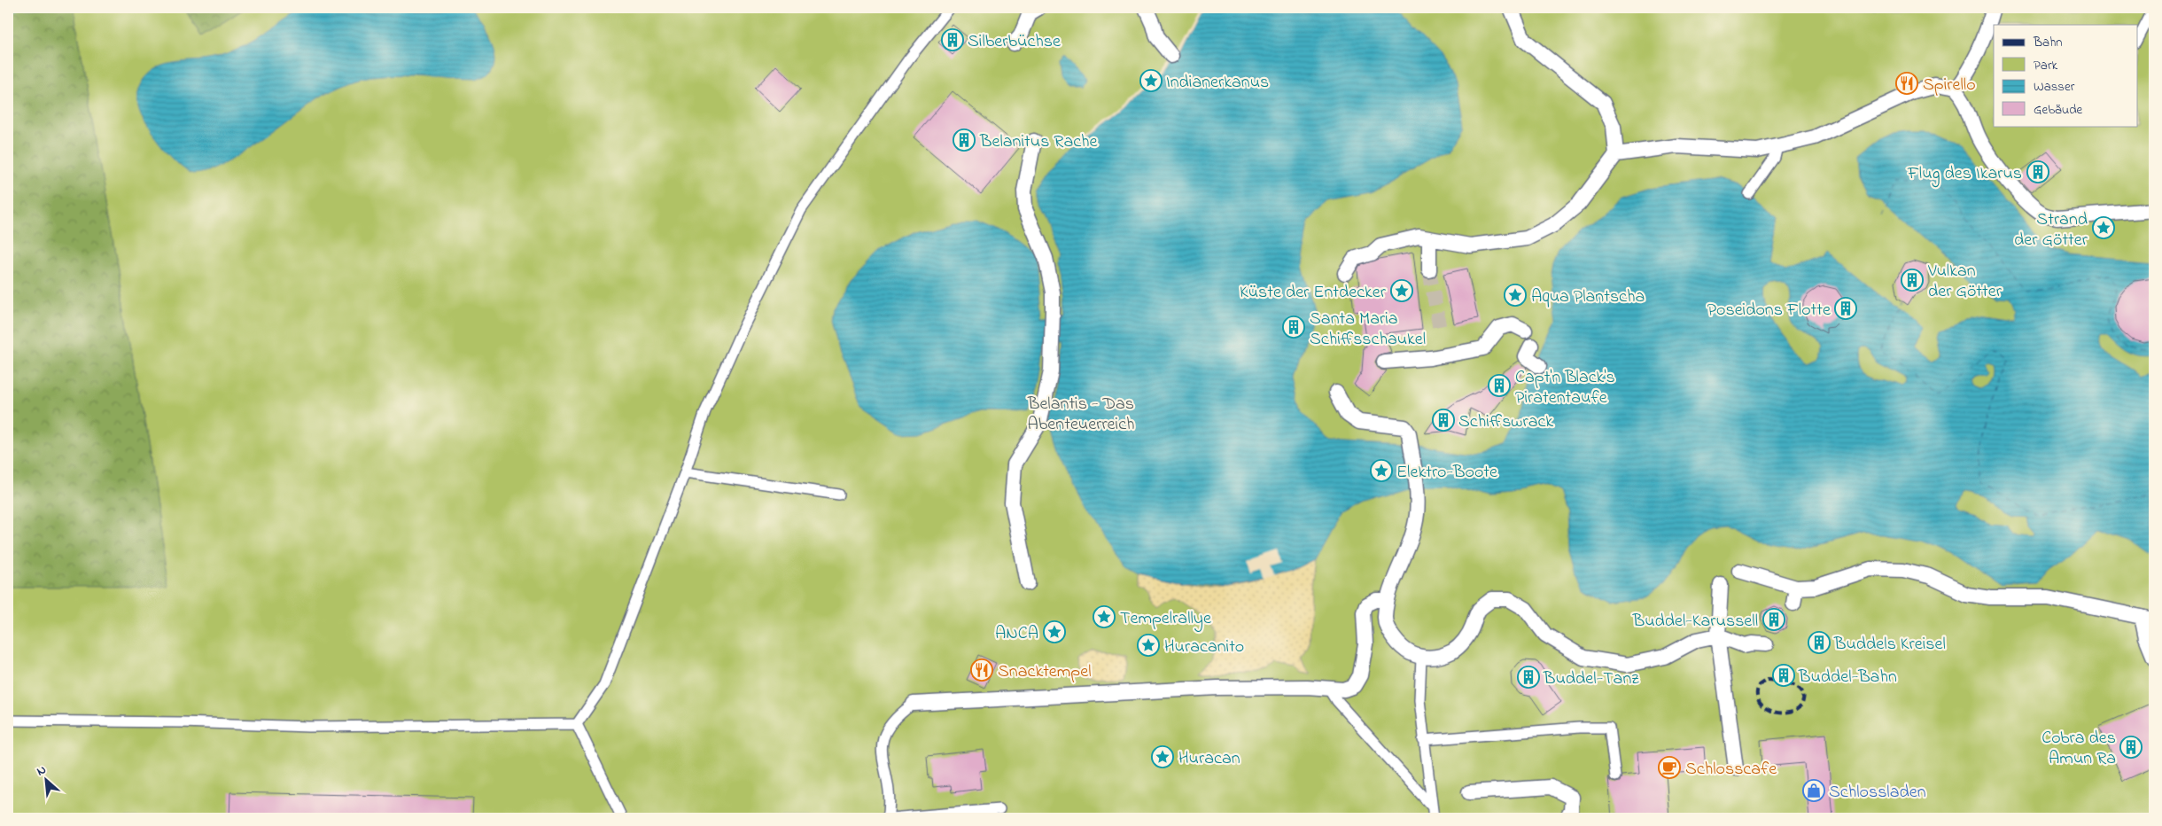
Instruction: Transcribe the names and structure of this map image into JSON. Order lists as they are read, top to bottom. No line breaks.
{"parks":["Belantis - Das Abenteuerreich"],"places":{"building":["Silberbüchse","Belanitus Rache","Flug des Ikarus","Vulkan der Götter","Poseidons Flotte","Santa Maria Schiffsschaukel","Capt'n Black's Piratentaufe","Schiffswrack","Buddel-Karussell","Buddels Kreisel","Buddel-Bahn","Buddel-Tanz","Cobra des Amun Ra"],"place":["Indianerkanus","Strand der Götter","Küste der Entdecker","Aqua Plantscha","Elektro-Boote","Tempelrallye","ANCA","Huracanito","Huracan"],"restaurant":["Spirello","Snacktempel"],"cafe":["Schlosscafe"],"shop":["Schlossladen"]},"legend":["Bahn","Park","Wasser","Gebäude"],"north":"top left"}
